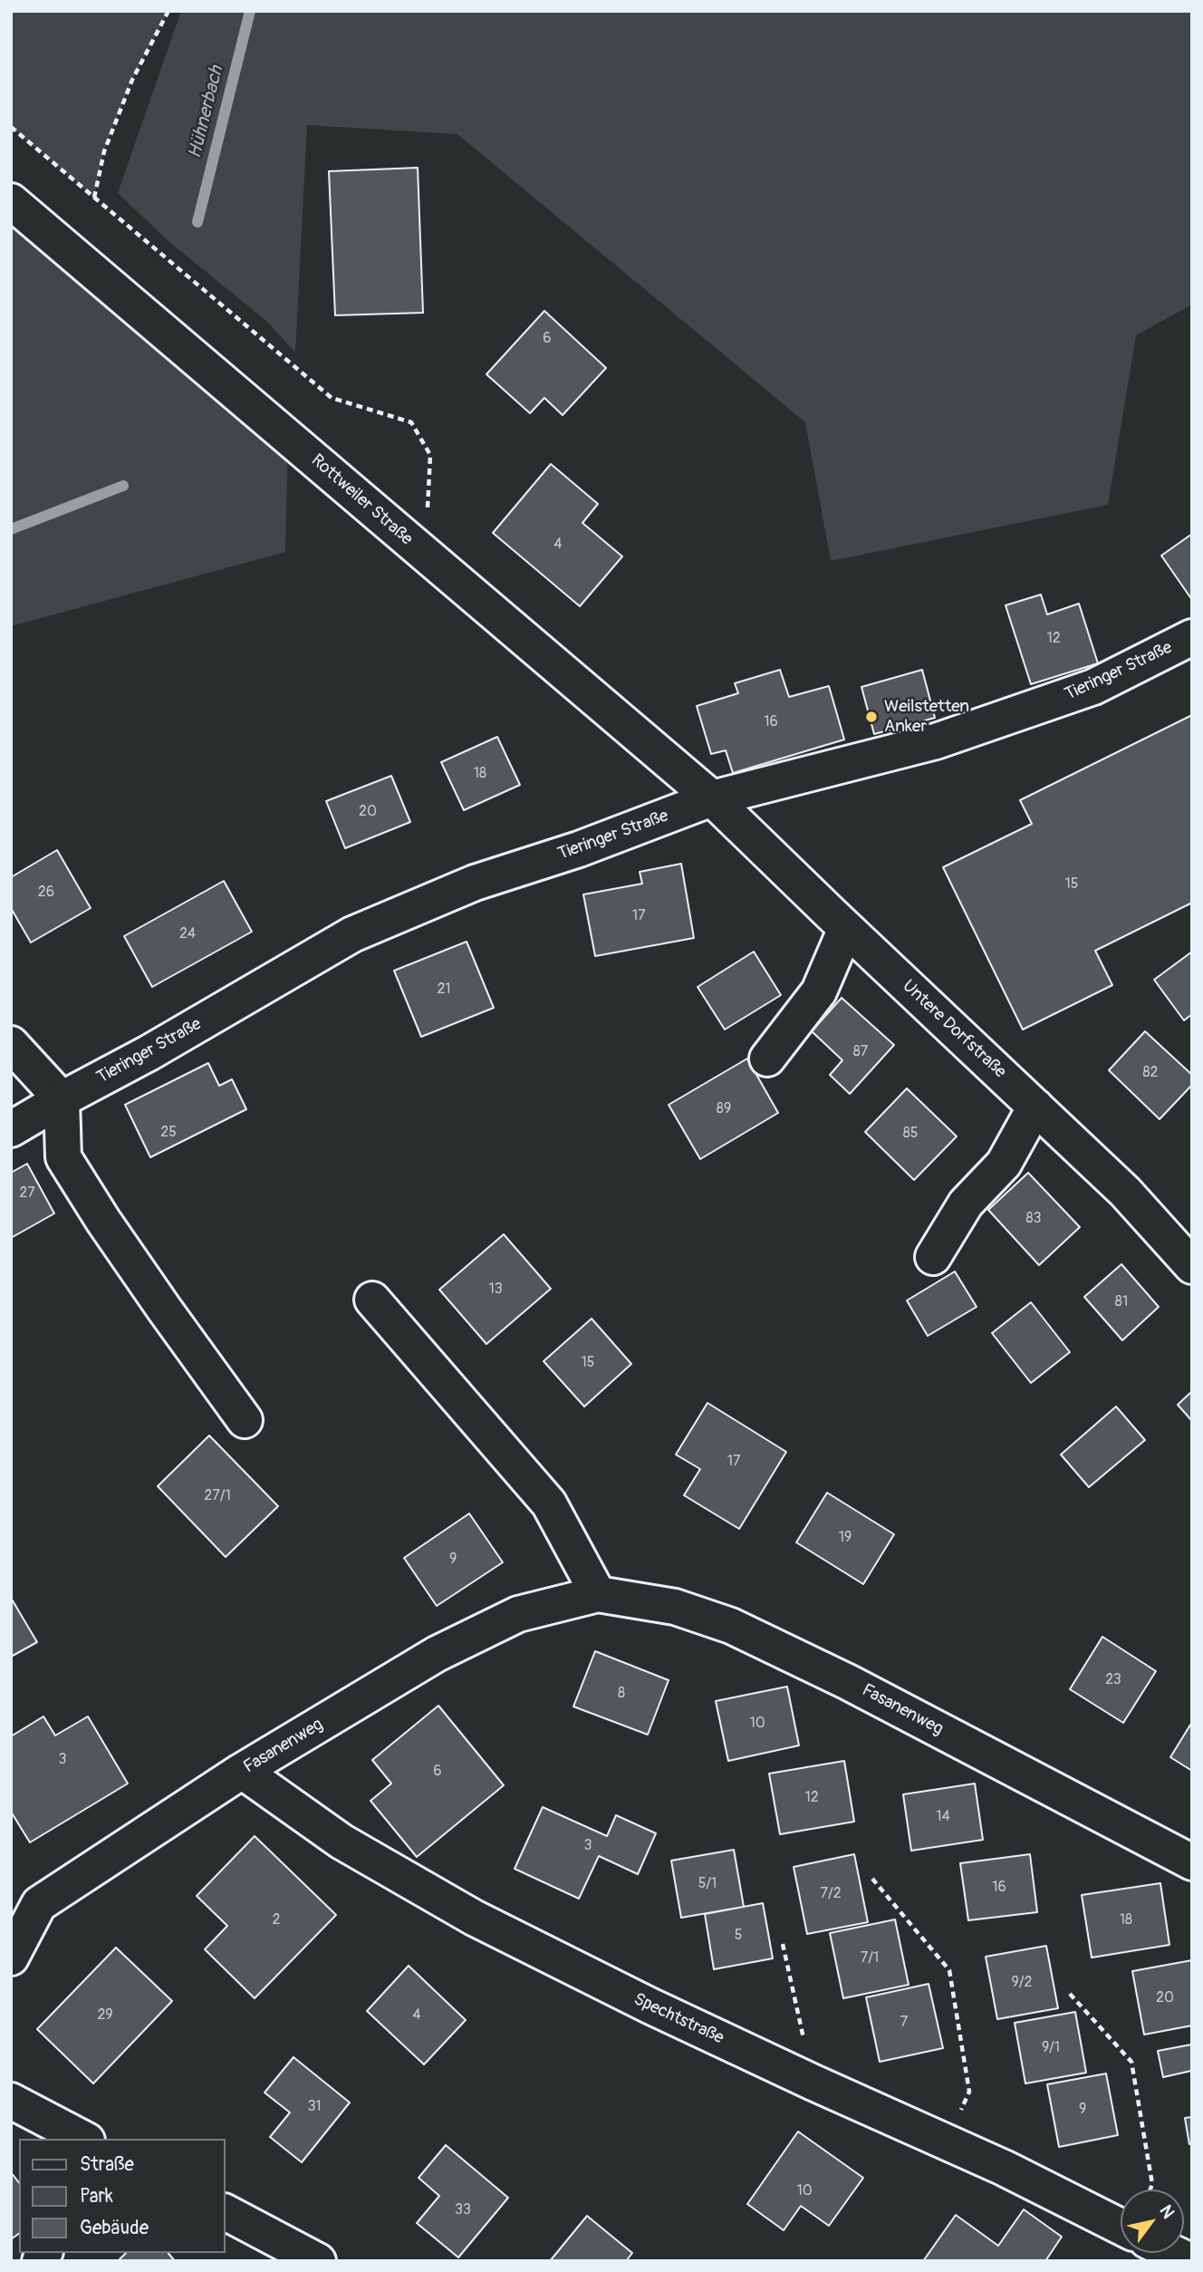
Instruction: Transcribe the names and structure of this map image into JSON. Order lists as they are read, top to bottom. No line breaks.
{"streets":{"street":["Rottweiler Straße","Tieringer Straße","Untere Dorfstraße","Fasanenweg","Spechtstraße"]},"crossings":[["Rottweiler Straße","Tieringer Straße"],["Rottweiler Straße","Untere Dorfstraße"],["Tieringer Straße","Untere Dorfstraße"],["Fasanenweg","Spechtstraße"]],"water":["Hühnerbach"],"places":["Weilstetten Anker"],"house_numbers":["6","4","12","16","18","20","15","26","17","24","21","87","82","89","25","85","27","83","13","81","15","17","27/1","19","9","23","8","10","3","6","12","14","3","5/1","16","7/2","2","18","5","7/1","9/2","20","29","4","7","9/1","31","9","10","33"],"legend":["Straße","Park","Gebäude"],"north":"top right"}
